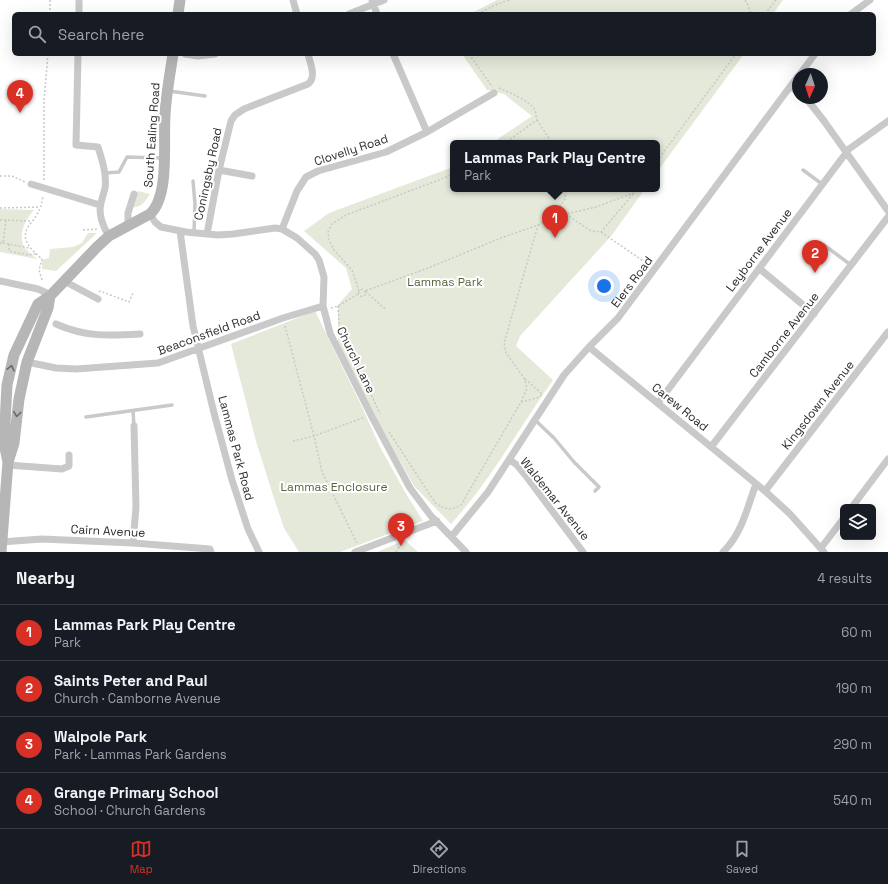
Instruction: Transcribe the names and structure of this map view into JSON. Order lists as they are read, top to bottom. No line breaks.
{"streets":{"main road":["South Ealing Road"],"street":["Clovelly Road","Coningsby Road","Leyborne Avenue","Elers Road","Beaconsfield Road","Camborne Avenue","Church Lane","Kingsdown Avenue","Carew Road","Lammas Park Road","Waldemar Avenue","Cairn Avenue"]},"crossings":[["Clovelly Road","Church Lane"],["Leyborne Avenue","Carew Road"],["Elers Road","Church Lane"],["Elers Road","Carew Road"],["Elers Road","Waldemar Avenue"],["Beaconsfield Road","Church Lane"],["Beaconsfield Road","Lammas Park Road"],["Camborne Avenue","Carew Road"],["Kingsdown Avenue","Carew Road"]],"parks":["Lammas Park","Lammas Enclosure"],"north":"bottom","page":{"search":"Search here","pins":["4","1","2","3"],"popup":["Lammas Park Play Centre","Park"],"heading":["Nearby","4 results"],"list":[{"mark":"1","name":"Lammas Park Play Centre","note":"Park","value":"60 m"},{"mark":"2","name":"Saints Peter and Paul","note":"Church · Camborne Avenue","value":"190 m"},{"mark":"3","name":"Walpole Park","note":"Park · Lammas Park Gardens","value":"290 m"},{"mark":"4","name":"Grange Primary School","note":"School · Church Gardens","value":"540 m"}],"nav":["Map","Directions","Saved"]}}
